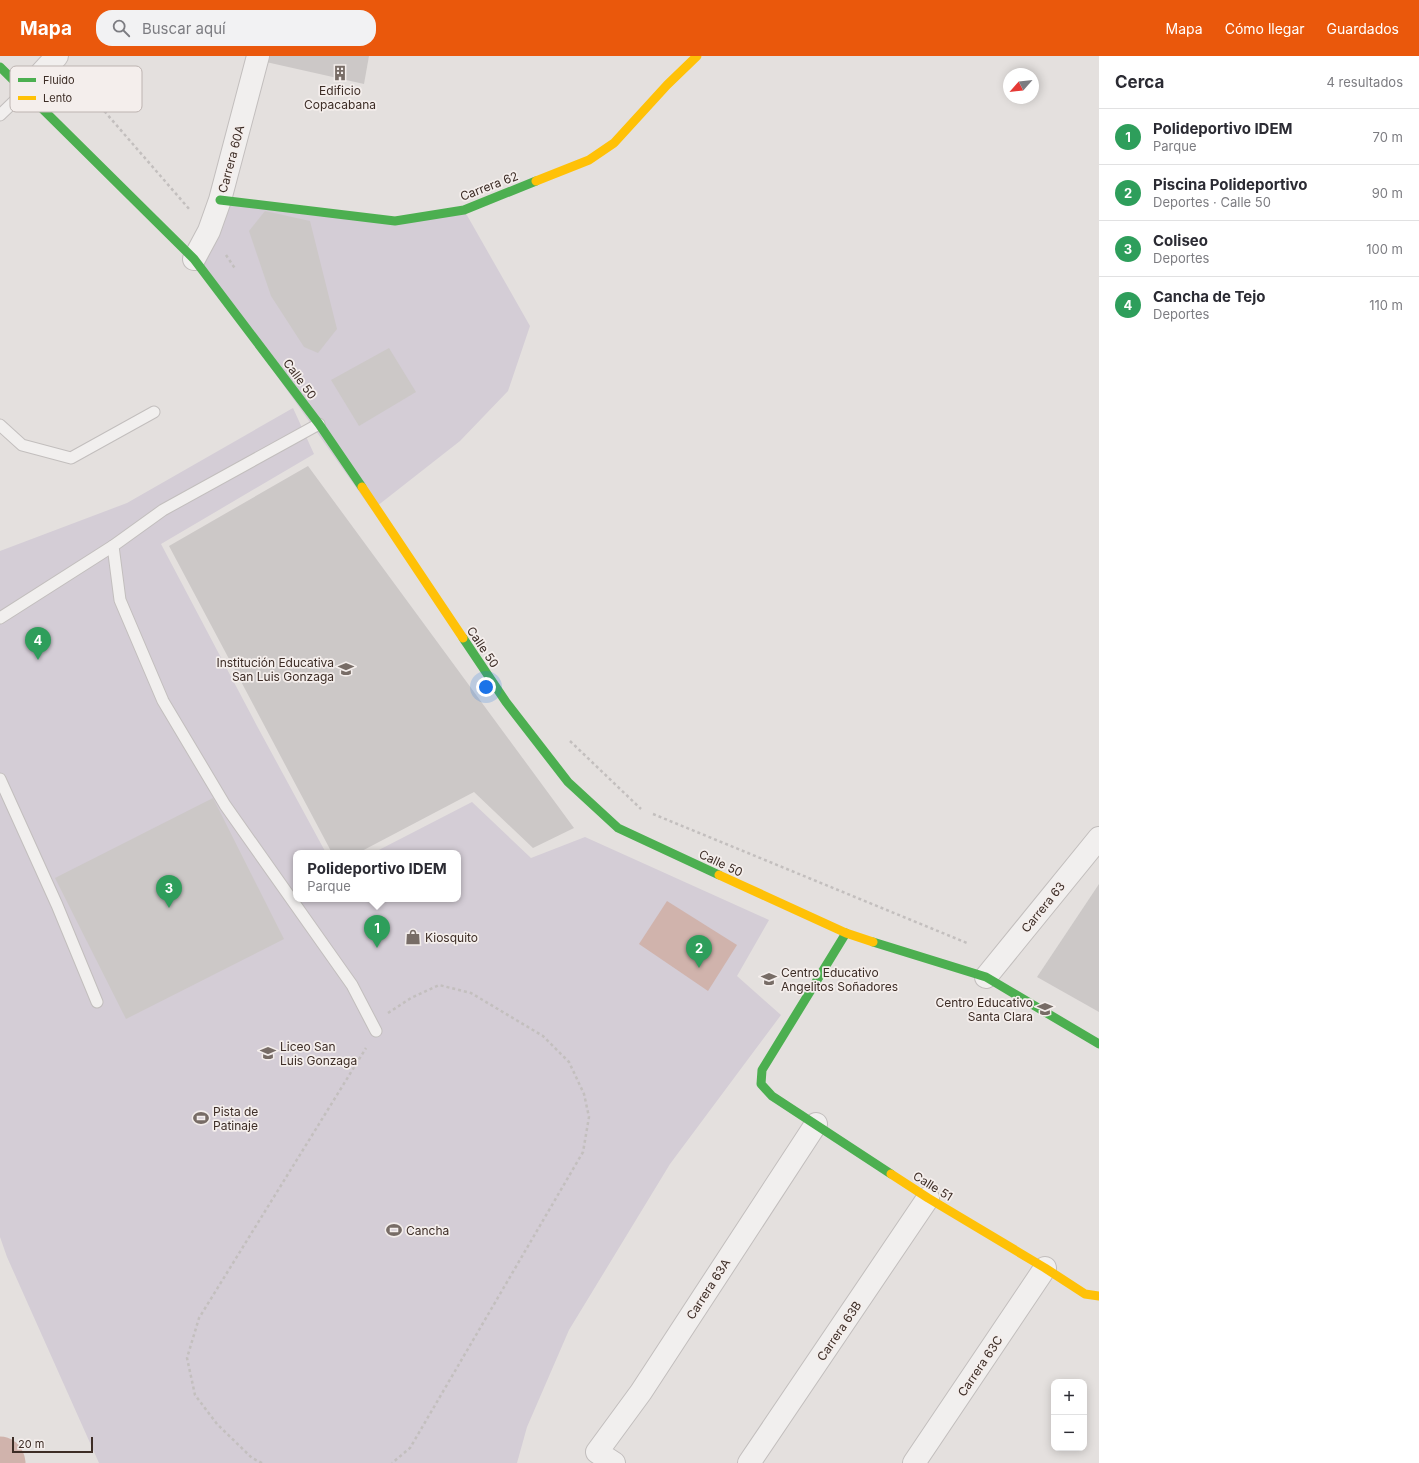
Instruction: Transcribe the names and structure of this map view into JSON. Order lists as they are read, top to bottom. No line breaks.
{"streets":{"main road":["Carrera 62","Calle 50","Calle 51"],"street":["Carrera 60A","Carrera 63","Carrera 63A","Carrera 63B","Carrera 63C"]},"crossings":[["Carrera 60A","Carrera 62"],["Carrera 60A","Calle 50"],["Calle 50","Carrera 63"],["Calle 50","Calle 51"],["Calle 51","Carrera 63A"],["Calle 51","Carrera 63B"],["Calle 51","Carrera 63C"]],"places":{"building":["Edificio Copacabana"],"school or university":["Institución Educativa San Luis Gonzaga","Centro Educativo Angelitos Soñadores","Centro Educativo Santa Clara","Liceo San Luis Gonzaga"],"shop":["Kiosquito"],"sports":["Pista de Patinaje","Cancha"]},"legend":["Fluido","Lento"],"scale_bar":"20 m","north":"bottom left","page":{"header":"Mapa","search":"Buscar aquí","nav":["Mapa","Cómo llegar","Guardados"],"heading":["Cerca","4 resultados"],"list":[{"mark":"1","name":"Polideportivo IDEM","note":"Parque","value":"70 m"},{"mark":"2","name":"Piscina Polideportivo","note":"Deportes · Calle 50","value":"90 m"},{"mark":"3","name":"Coliseo","note":"Deportes","value":"100 m"},{"mark":"4","name":"Cancha de Tejo","note":"Deportes","value":"110 m"}],"pins":["4","3","1","2"],"popup":["Polideportivo IDEM","Parque"],"map_buttons":["+","−"],"scale":"20 m"}}
